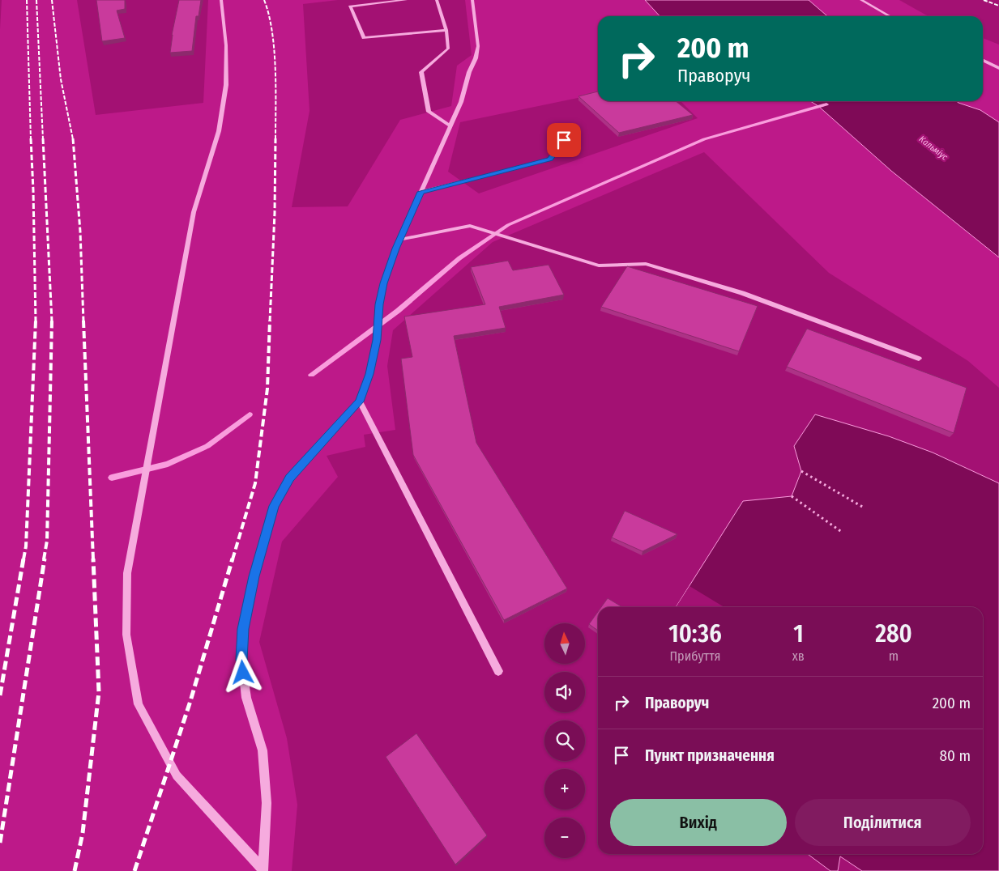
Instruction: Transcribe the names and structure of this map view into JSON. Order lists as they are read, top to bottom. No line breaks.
{"water":["Кальміус"],"north":"top","page":{"turn":["200 m","Праворуч"],"eta":["10:36","Прибуття","1","хв","280","m"],"map_buttons":["+","−"],"list":[{"name":"Праворуч","value":"200 m"},{"name":"Пункт призначення","value":"80 m"}],"buttons":["Вихід","Поділитися"]}}
